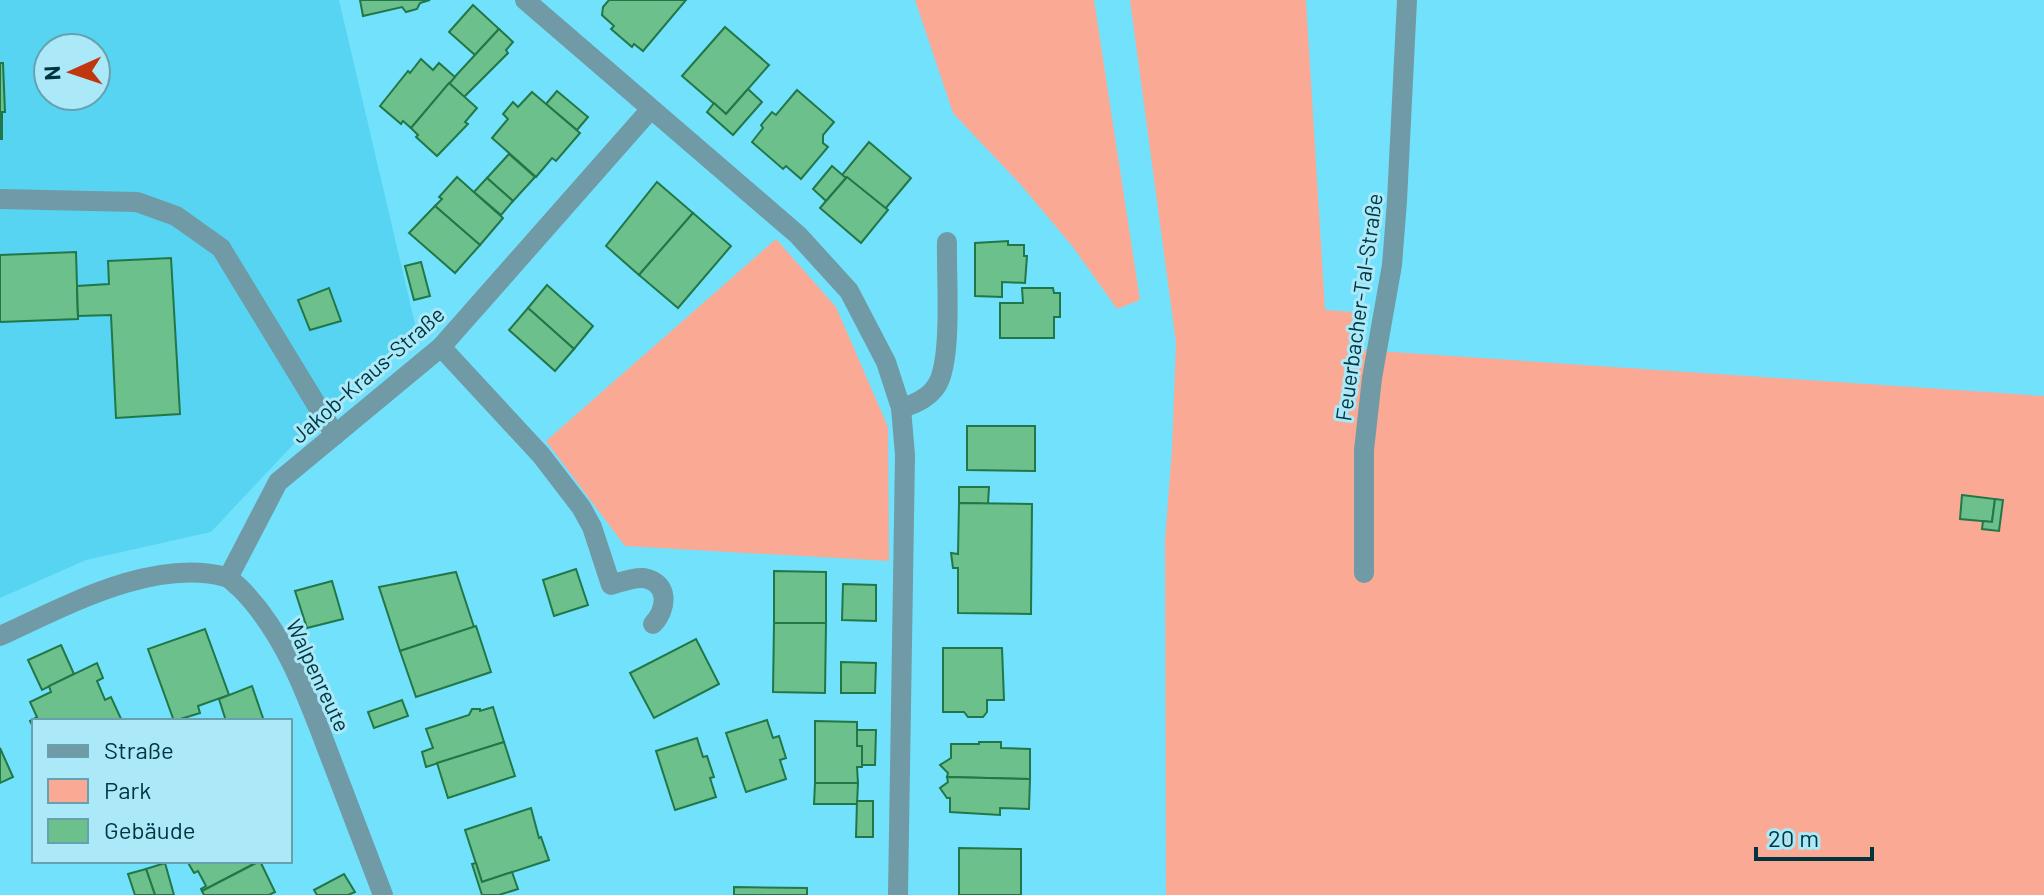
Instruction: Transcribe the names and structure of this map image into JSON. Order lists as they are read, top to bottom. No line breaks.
{"streets":{"street":["Feuerbacher-Tal-Straße","Jakob-Kraus-Straße","Walpenreute"]},"crossings":[["Jakob-Kraus-Straße","Walpenreute"]],"legend":["Straße","Park","Gebäude"],"scale_bar":"20 m","north":"left"}
